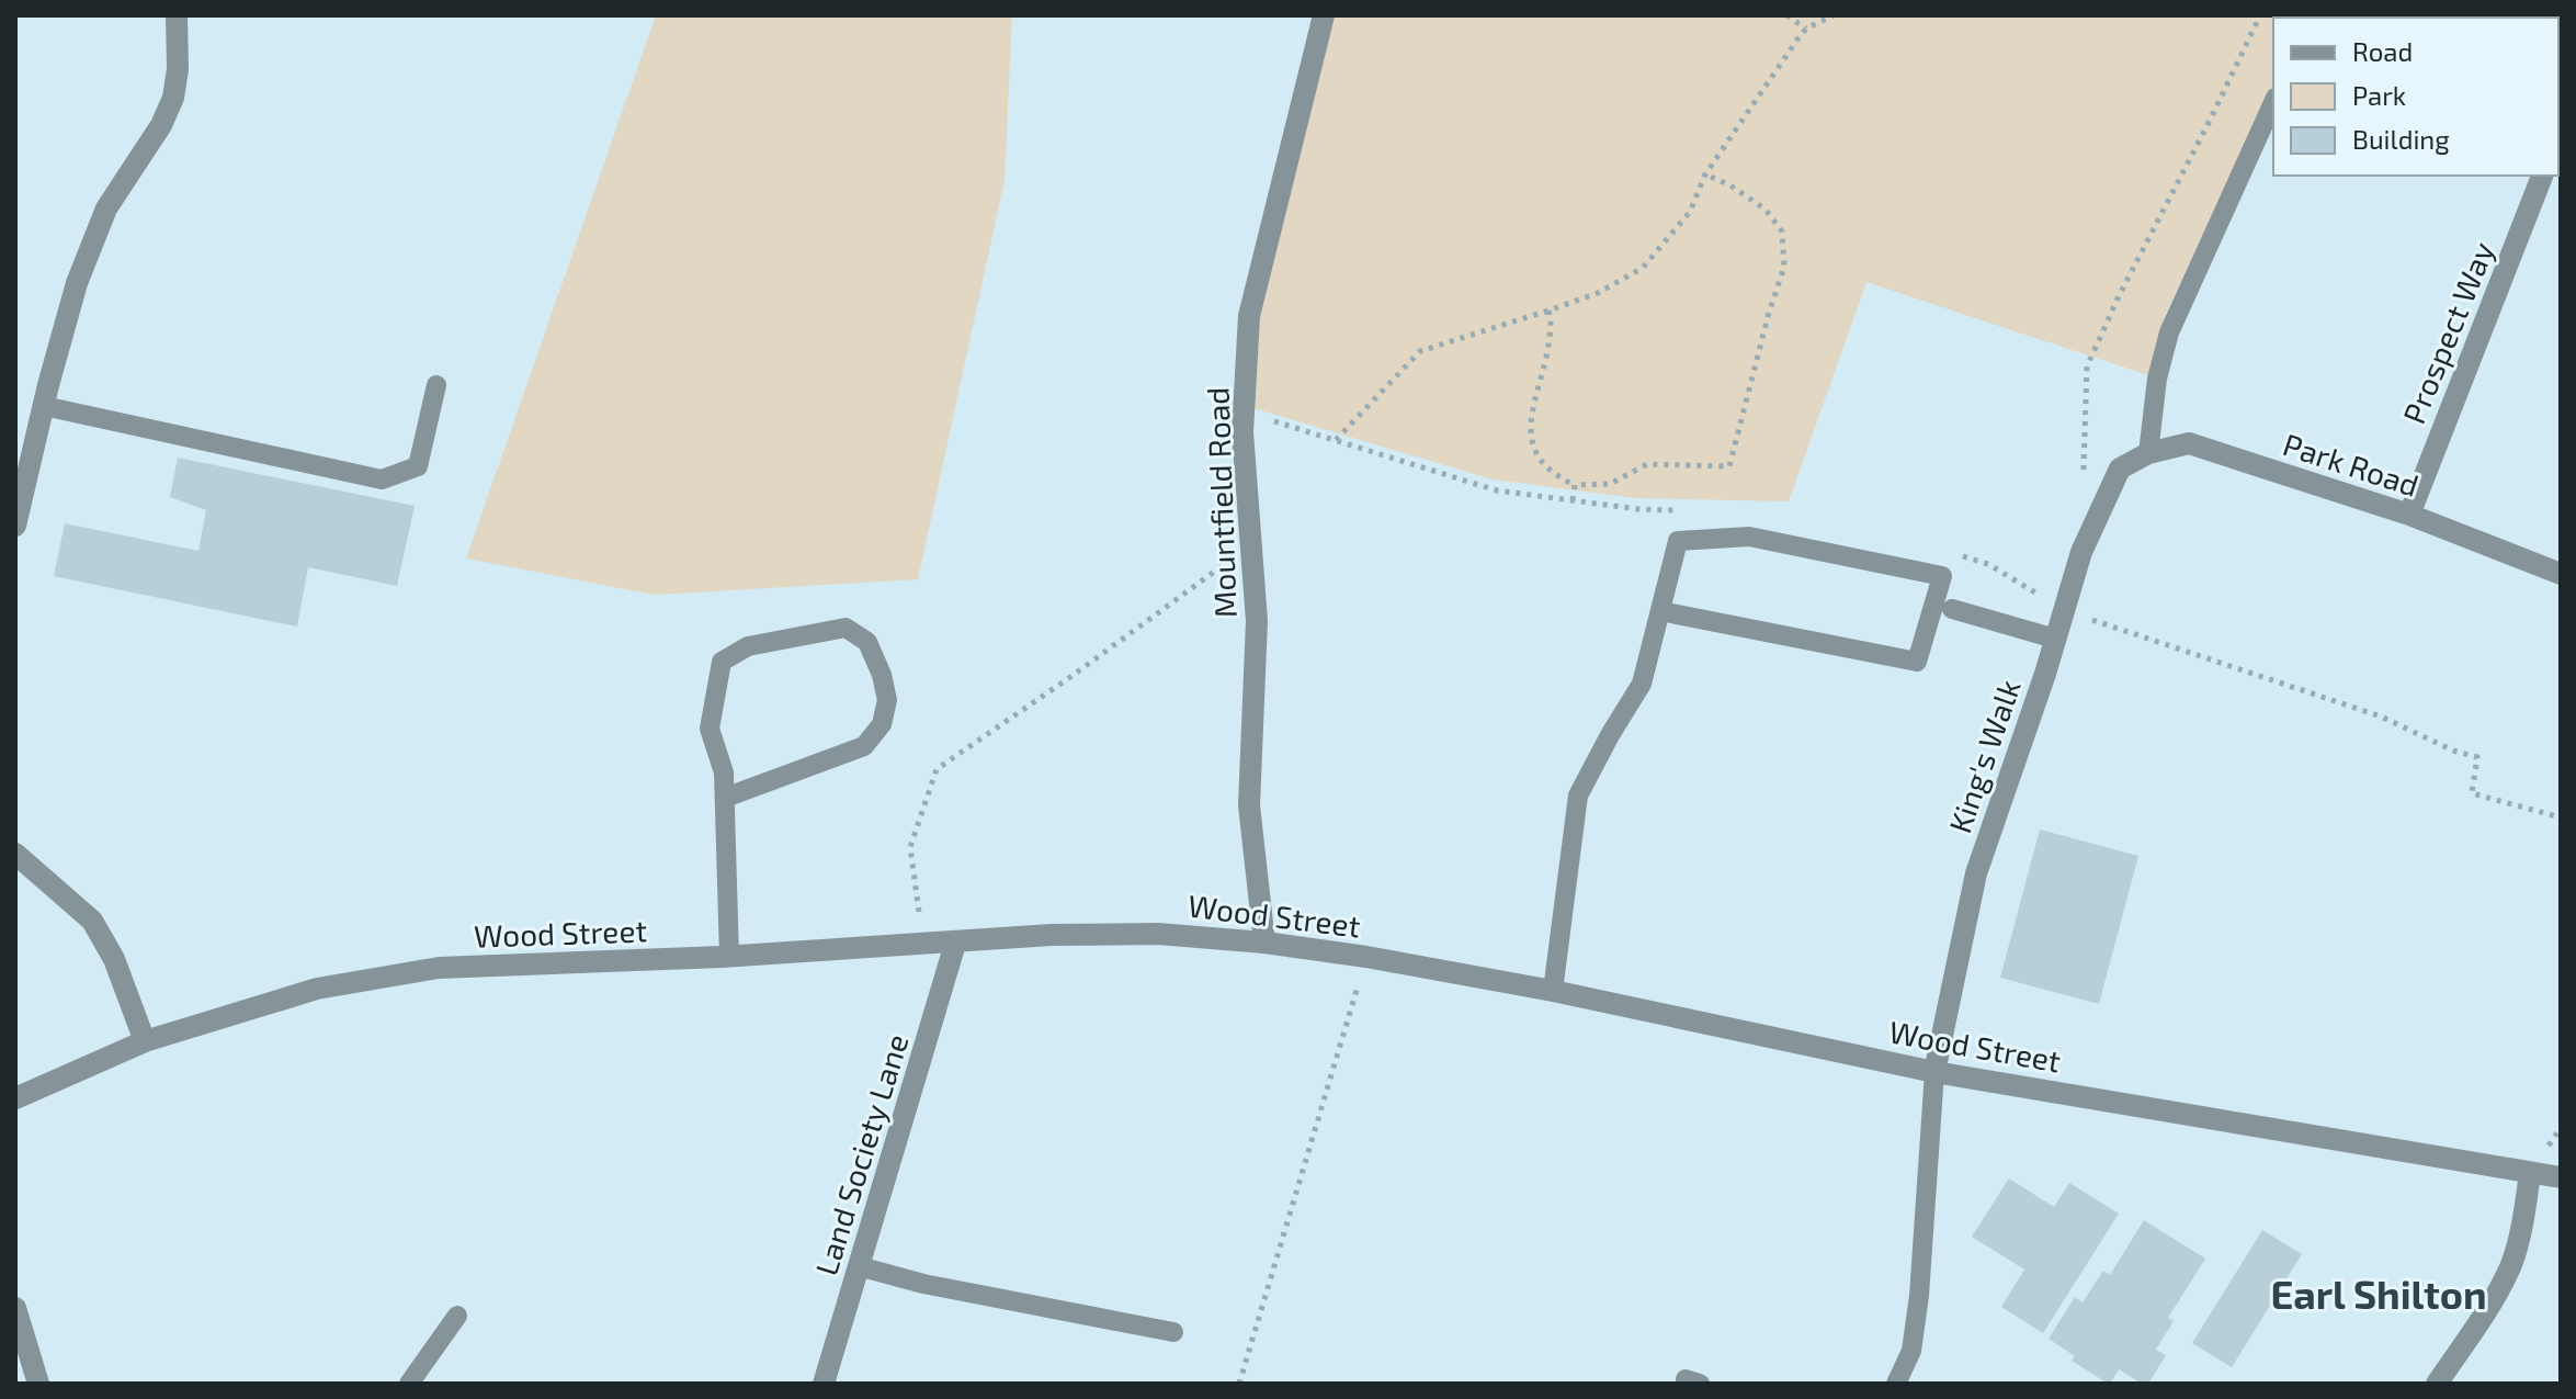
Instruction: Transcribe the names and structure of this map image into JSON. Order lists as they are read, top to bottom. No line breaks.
{"streets":{"street":["Prospect Way","Park Road","Mountfield Road","King's Walk","Wood Street","Land Society Lane"]},"crossings":[["Prospect Way","Park Road"],["Park Road","King's Walk"],["Mountfield Road","Wood Street"],["King's Walk","Wood Street"],["Wood Street","Land Society Lane"]],"districts":["Earl Shilton"],"legend":["Road","Park","Building"]}
